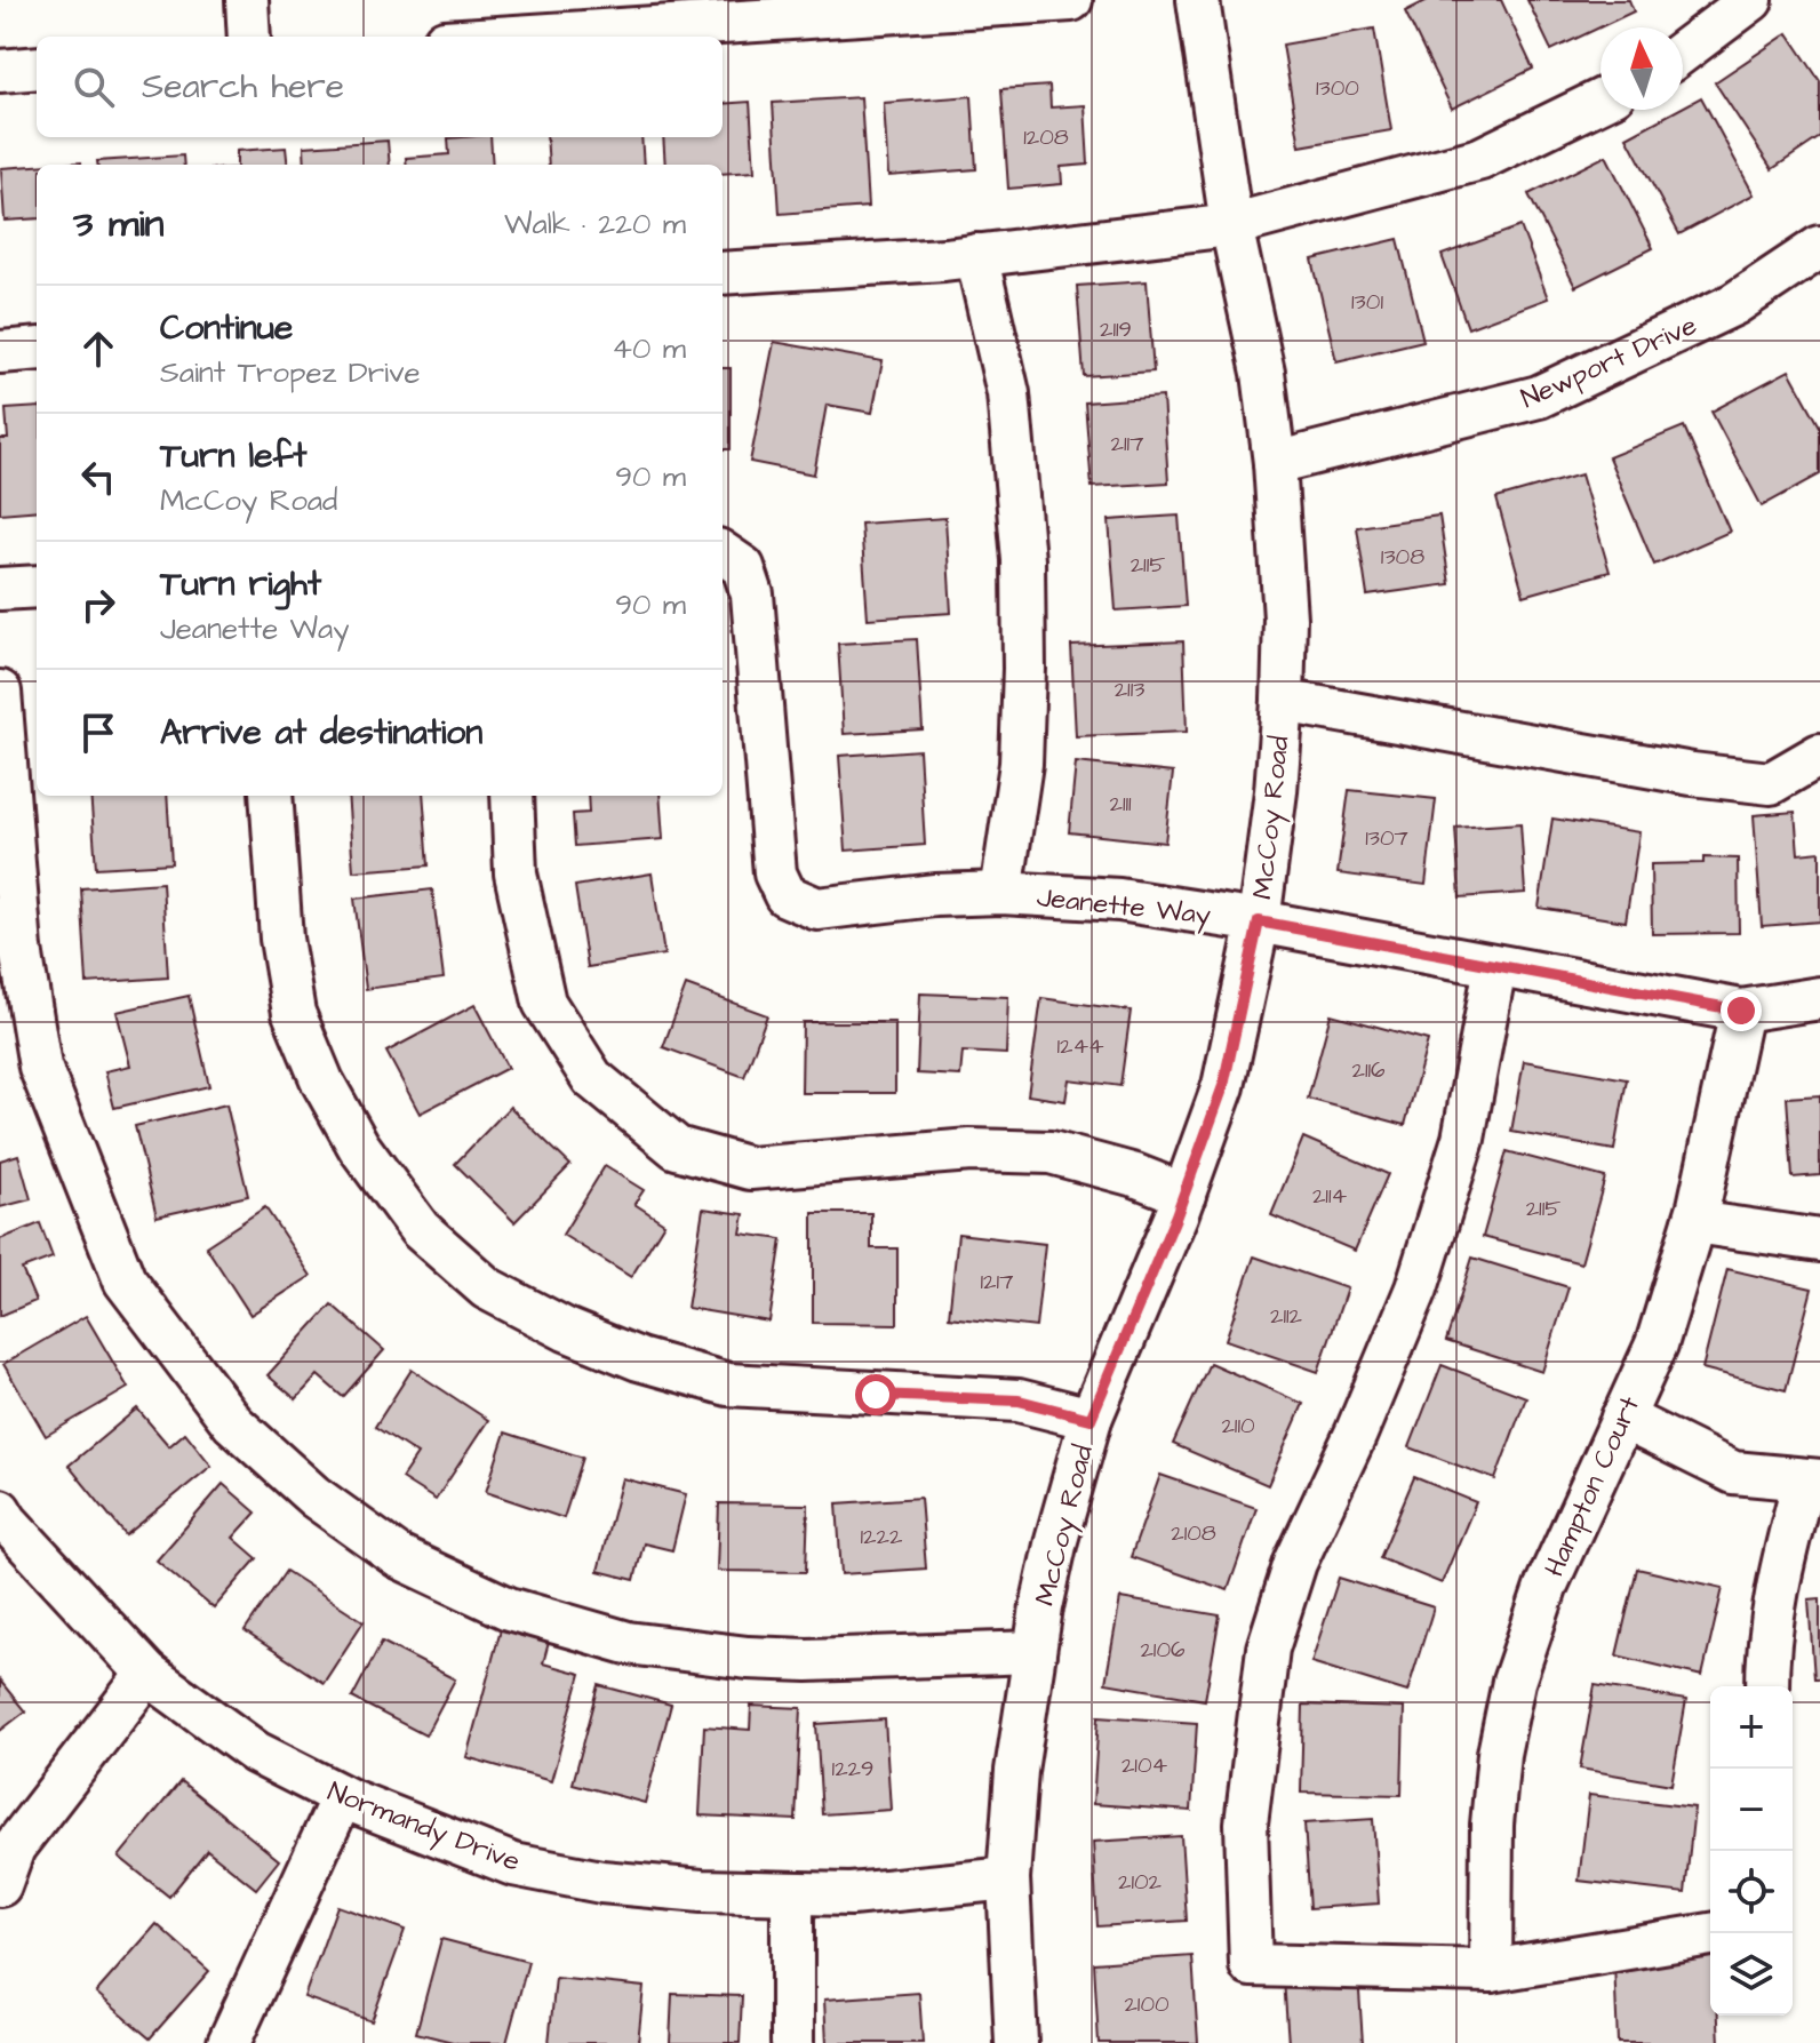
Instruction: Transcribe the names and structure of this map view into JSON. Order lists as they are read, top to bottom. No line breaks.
{"streets":{"street":["Newport Drive","McCoy Road","Jeanette Way","Hampton Court","Normandy Drive"]},"crossings":[["Newport Drive","McCoy Road"],["McCoy Road","Jeanette Way"],["McCoy Road","Normandy Drive"],["Jeanette Way","Hampton Court"]],"house_numbers":["1300","1208","1301","2119","2117","1308","2115","2113","2111","1307","1244","2116","2114","2115","1217","2112","2110","2108","1222","2106","2104","1229","2102","2100"],"north":"top","page":{"search":"Search here","heading":["3 min","Walk · 220 m"],"list":[["Continue","Saint Tropez Drive","40 m"],["Turn left","McCoy Road","90 m"],["Turn right","Jeanette Way","90 m"],"Arrive at destination"],"map_buttons":["+","−"]}}
